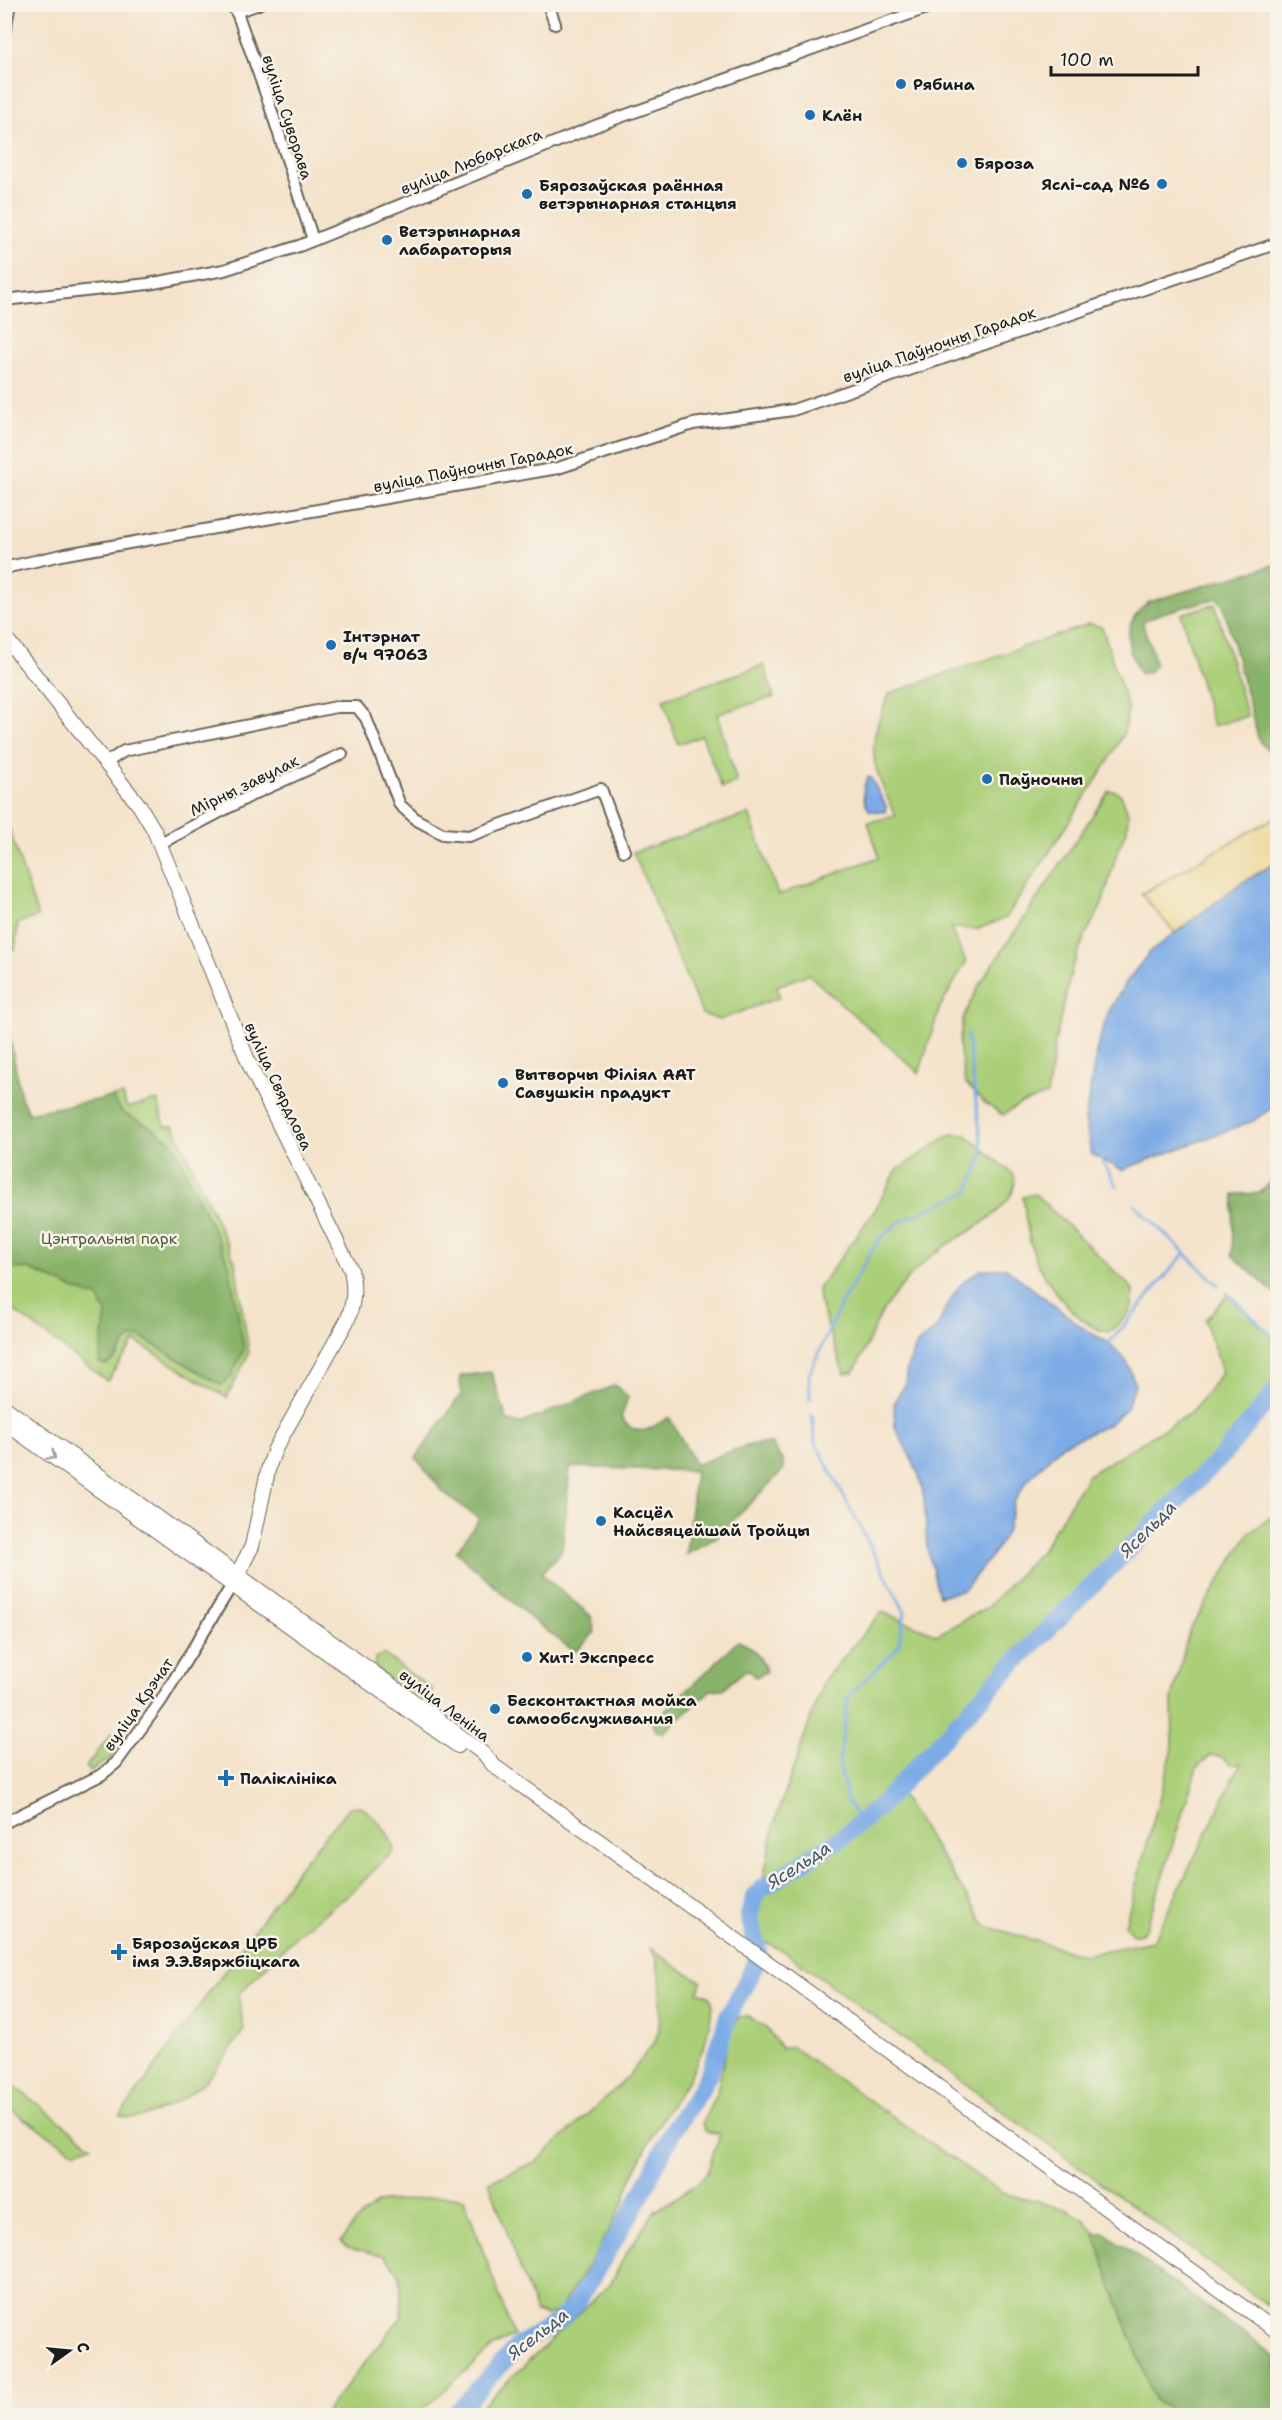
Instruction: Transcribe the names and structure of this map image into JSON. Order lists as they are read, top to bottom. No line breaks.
{"streets":{"main road":["вуліца Свярдлова","вуліца Леніна"],"street":["вуліца Суворава","вуліца Любарскага","вуліца Паўночны Гарадок","Мірны завулак","вуліца Крэчат"]},"crossings":[["вуліца Суворава","вуліца Любарскага"],["Мірны завулак","вуліца Свярдлова"],["вуліца Свярдлова","вуліца Крэчат"],["вуліца Свярдлова","вуліца Леніна"],["вуліца Крэчат","вуліца Леніна"]],"water":["Ясельда"],"parks":["Цэнтральны парк"],"places":{"other":["Рябина","Клён","Бяроза","Яслі-сад №6","Бярозаўская раённая ветэрынарная станцыя","Ветэрынарная лабараторыя","Інтэрнат в/ч 97063","Паўночны","Вытворчы Філіял ААТ Савушкін прадукт","Касцёл Найсвяцейшай Тройцы","Хит! Экспресс","Бесконтактная мойка самообслуживания"],"health":["Паліклініка","Бярозаўская ЦРБ імя Э.Э.Вяржбіцкага"]},"scale_bar":"100 m","north":"right"}
